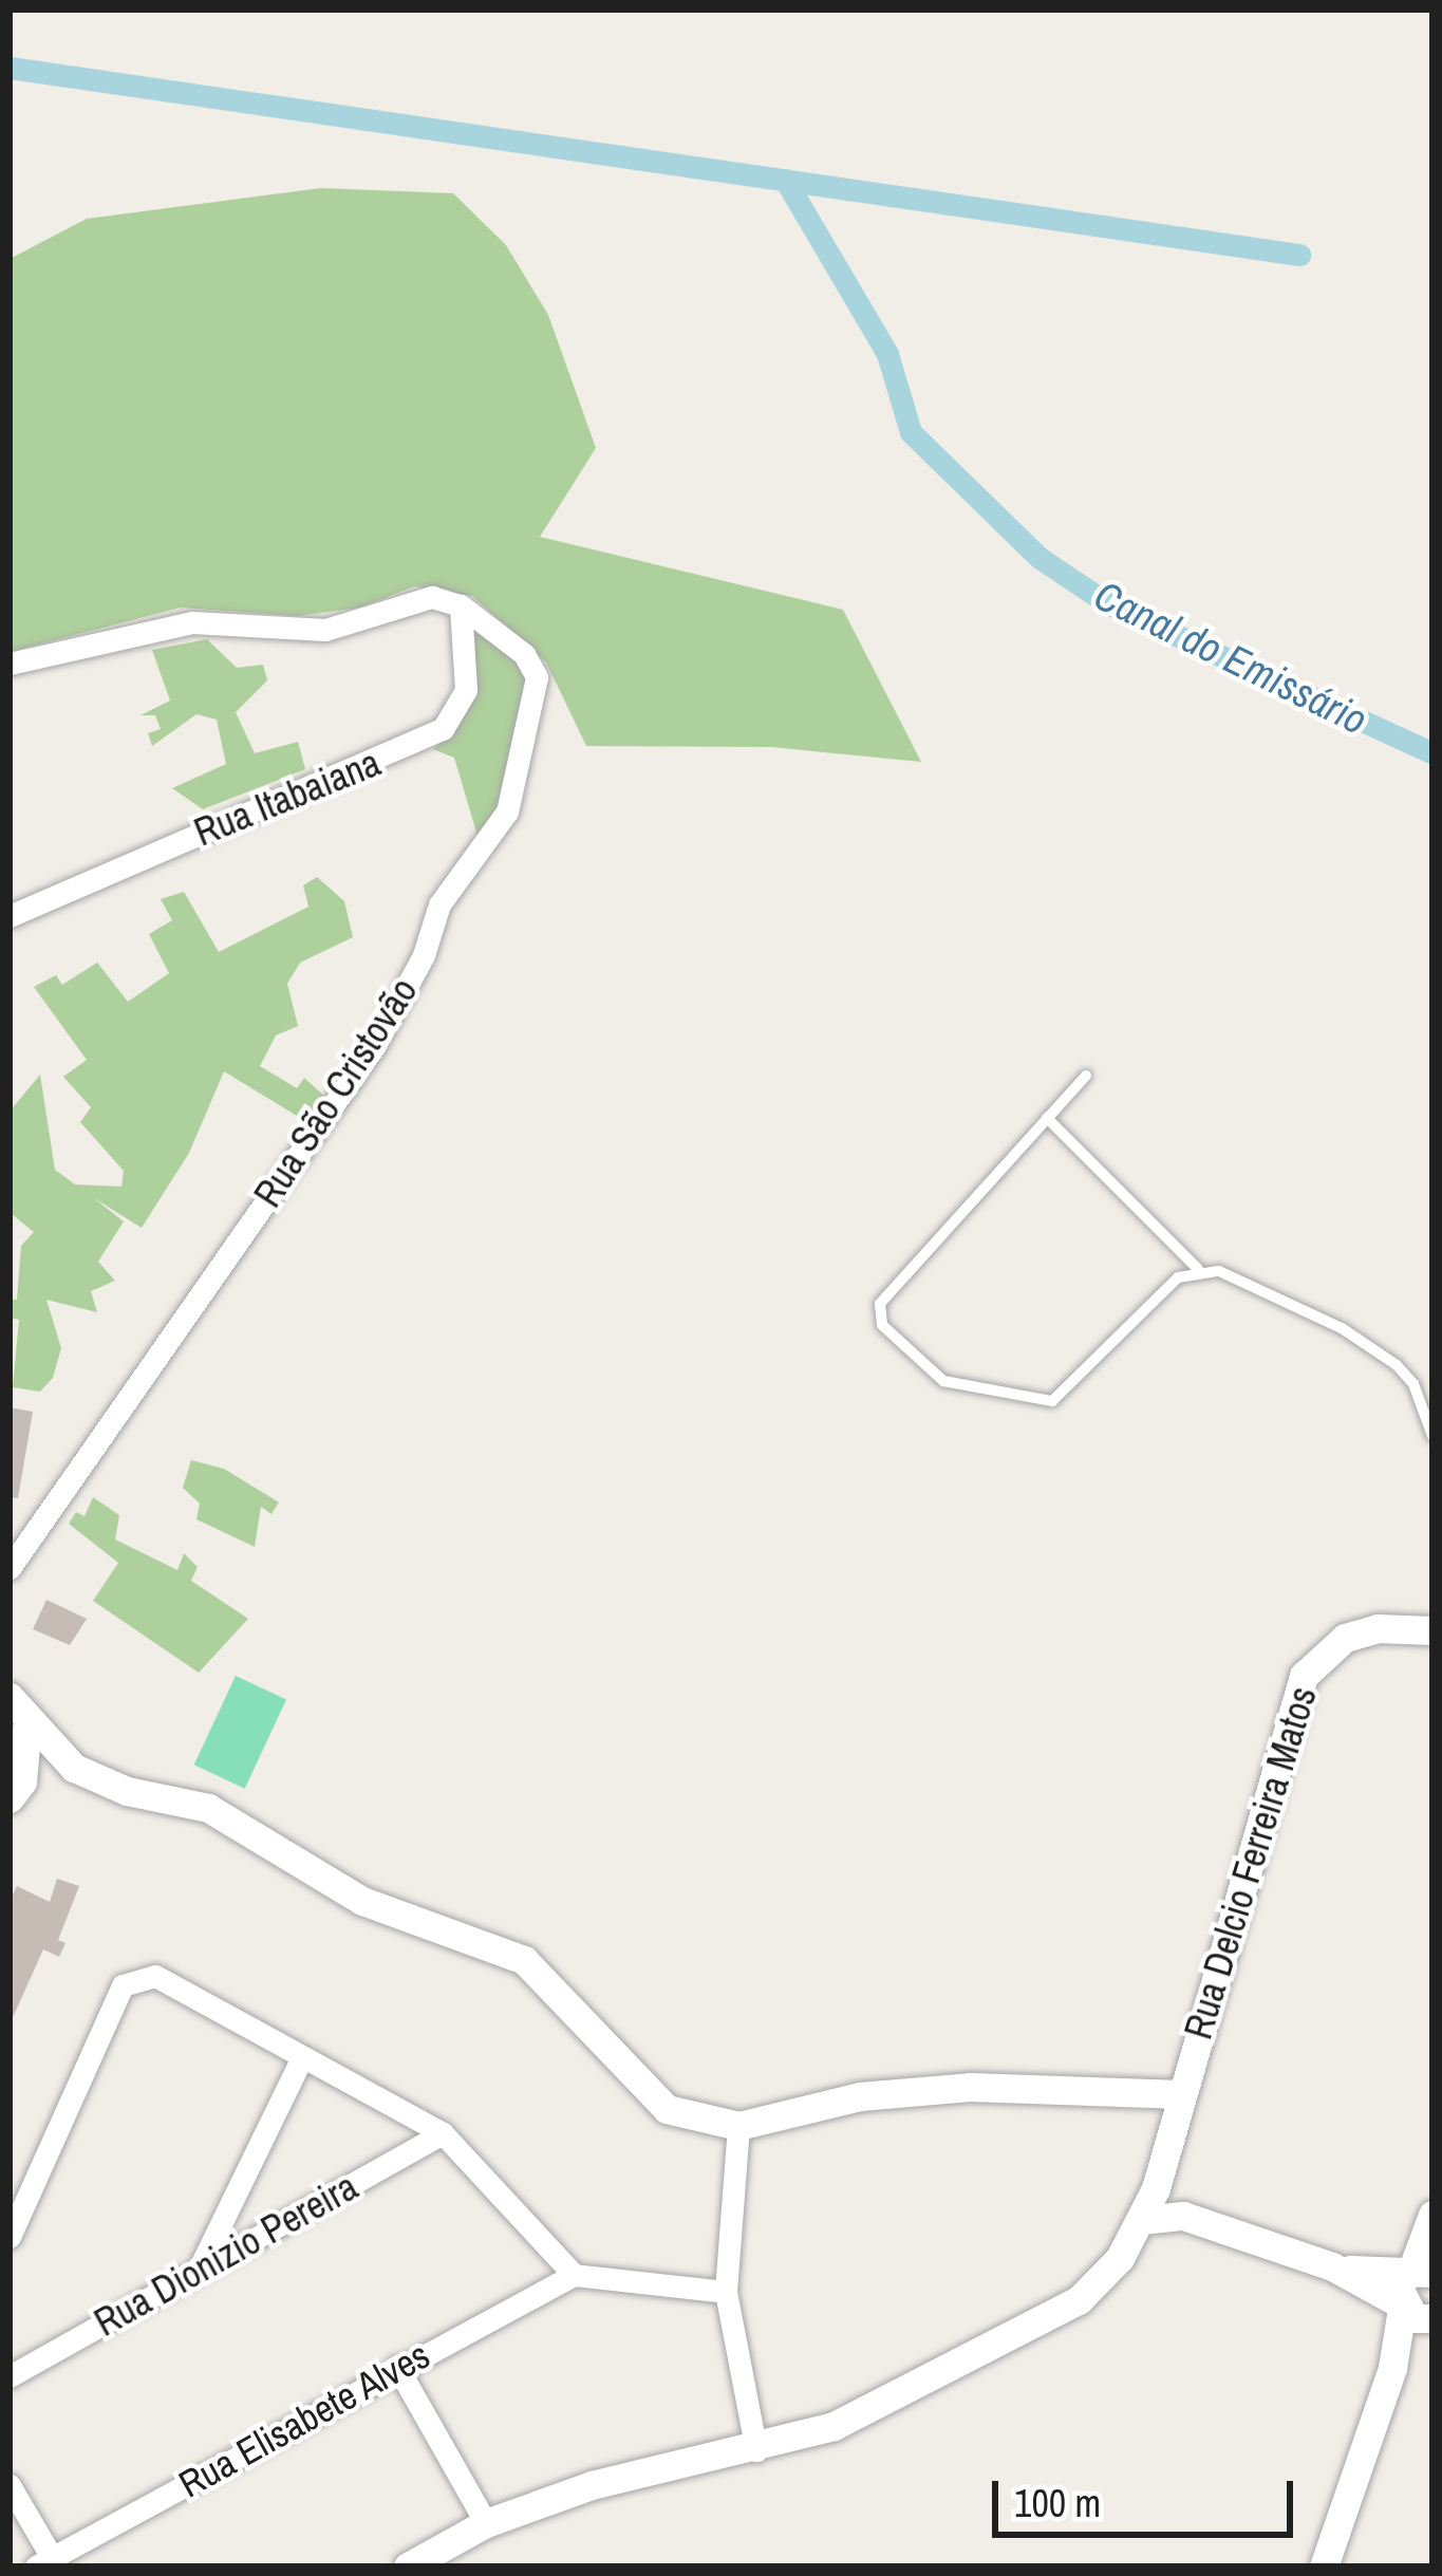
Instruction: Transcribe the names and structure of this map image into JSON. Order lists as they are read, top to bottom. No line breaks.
{"streets":{"street":["Rua Itabaiana","Rua São Cristovão","Rua Delcio Ferreira Matos","Rua Dionizio Pereira","Rua Elisabete Alves"]},"crossings":[["Rua Itabaiana","Rua São Cristovão"]],"water":["Canal do Emissário"],"scale_bar":"100 m"}
